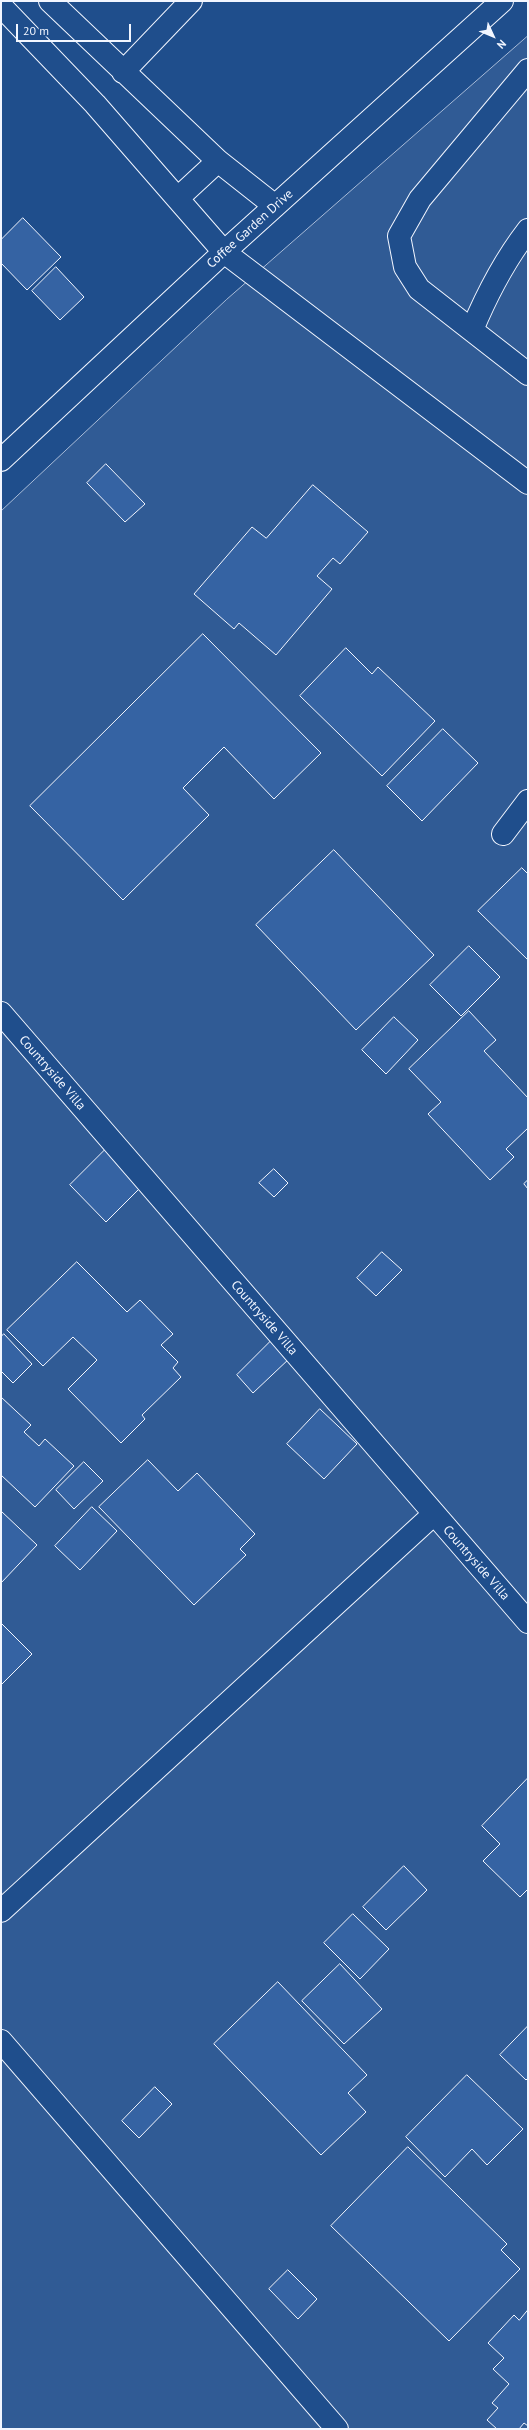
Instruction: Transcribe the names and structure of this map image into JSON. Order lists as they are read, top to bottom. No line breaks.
{"streets":{"street":["Coffee Garden Drive","Countryside Villa"]},"scale_bar":"20 m","north":"bottom right"}
